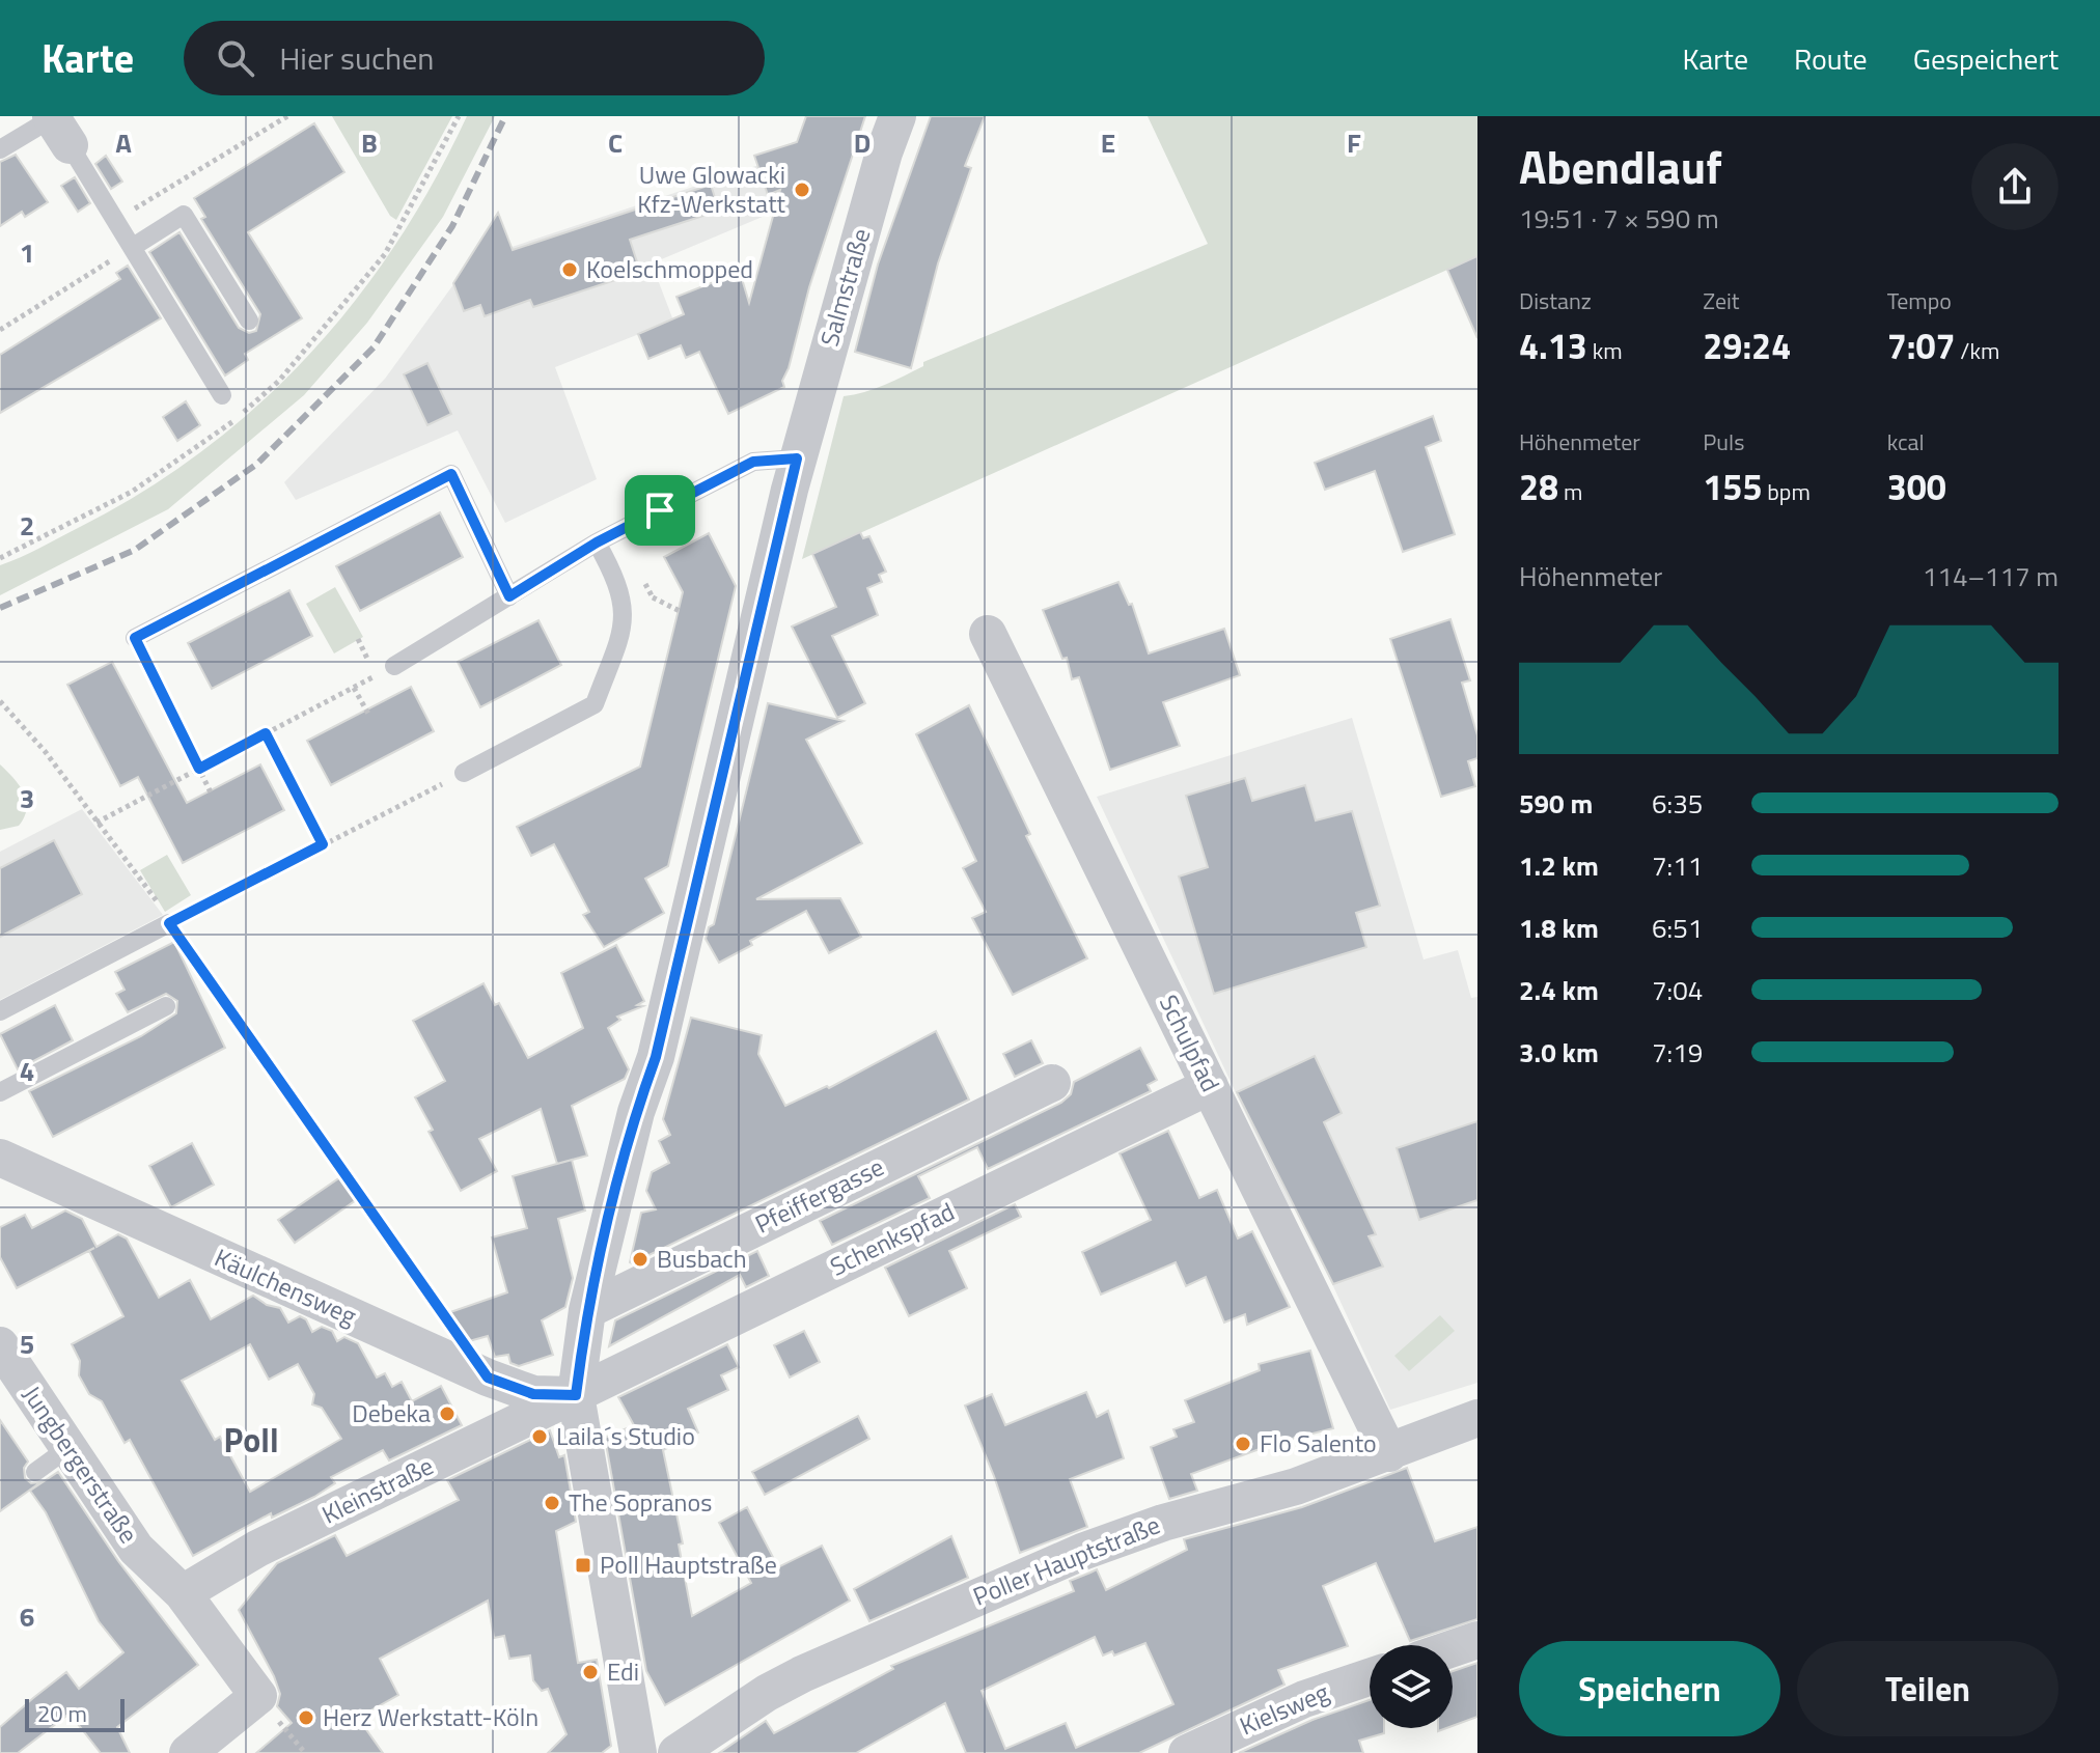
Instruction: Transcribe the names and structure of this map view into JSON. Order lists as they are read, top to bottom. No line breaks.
{"streets":{"street":["Salmstraße","Schulpfad","Pfeiffergasse","Schenkspfad","Käulchensweg","Jungbergerstraße","Kleinstraße","Poller Hauptstraße","Kielsweg"]},"crossings":[["Salmstraße","Pfeiffergasse"],["Salmstraße","Schenkspfad"],["Salmstraße","Käulchensweg"],["Salmstraße","Kleinstraße"],["Schulpfad","Schenkspfad"],["Schulpfad","Poller Hauptstraße"],["Schenkspfad","Käulchensweg"],["Schenkspfad","Kleinstraße"],["Käulchensweg","Kleinstraße"],["Jungbergerstraße","Kleinstraße"]],"districts":["Poll"],"places":{"other":["Uwe Glowacki Kfz-Werkstatt","Koelschmopped","Busbach","Debeka","Laila´s Studio","Flo Salento","The Sopranos","Edi","Herz Werkstatt-Köln"],"transit":["Poll Hauptstraße"]},"scale_bar":"20 m","page":{"header":"Karte","search":"Hier suchen","nav":["Karte","Route","Gespeichert"],"heading":["Abendlauf","19:51 · 7 × 590 m"],"stats":[["Distanz","4.13 km"],["Zeit","29:24"],["Tempo","7:07 /km"],["Höhenmeter","28 m"],["Puls","155 bpm"],["kcal","300"]],"chart":["Höhenmeter","114–117 m"],"list":[{"name":"590 m","note":"6:35"},{"name":"1.2 km","note":"7:11"},{"name":"1.8 km","note":"6:51"},{"name":"2.4 km","note":"7:04"},{"name":"3.0 km","note":"7:19"}],"buttons":["Speichern","Teilen"],"scale":"20 m"},"grid":{"columns":["A","B","C","D","E","F"],"rows":["1","2","3","4","5","6"]}}
